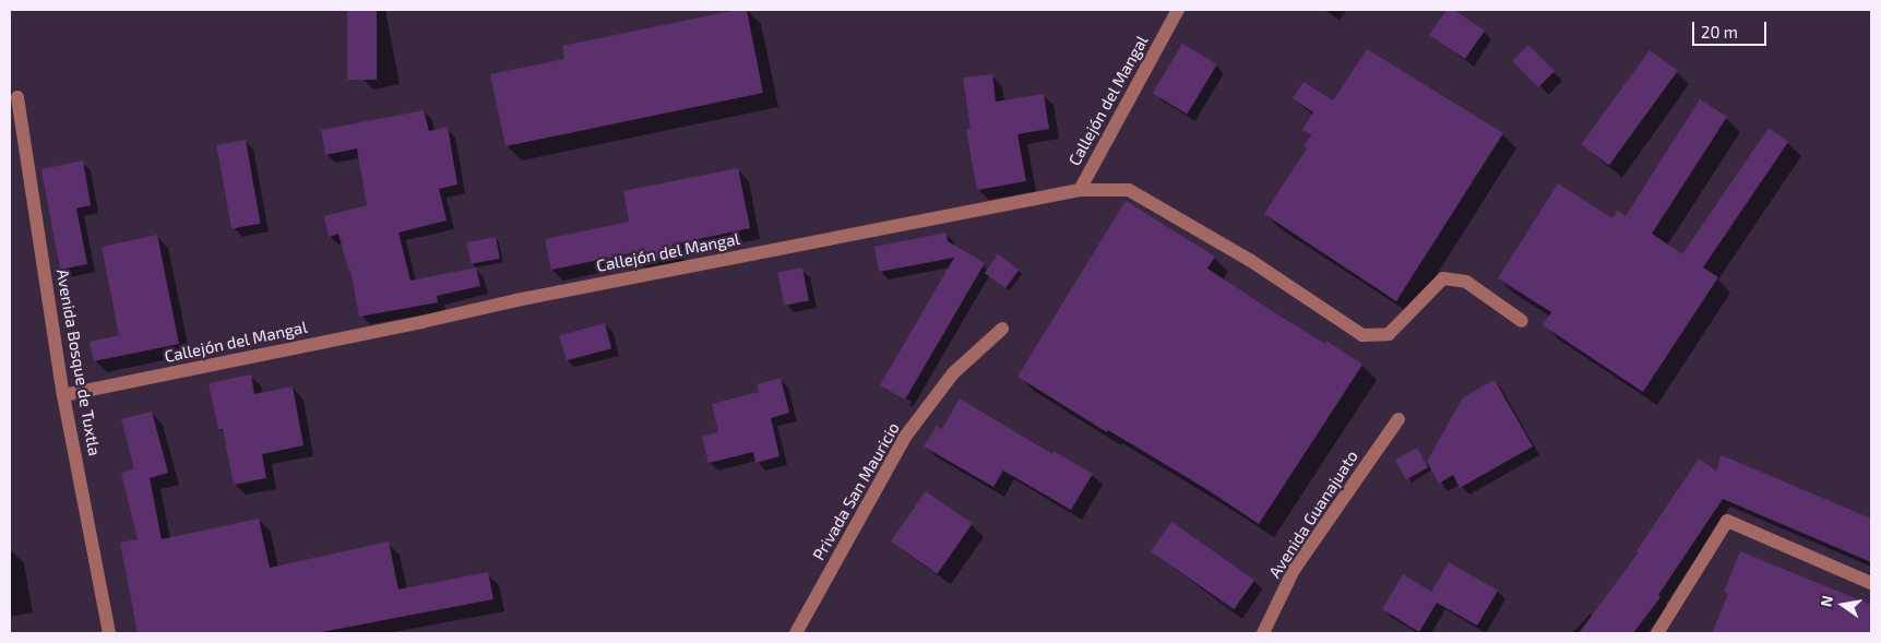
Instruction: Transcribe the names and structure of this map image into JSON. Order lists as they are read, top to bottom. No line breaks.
{"streets":{"street":["Callejón del Mangal","Avenida Bosque de Tuxtla","Privada San Mauricio","Avenida Guanajuato"]},"crossings":[["Callejón del Mangal","Avenida Bosque de Tuxtla"]],"scale_bar":"20 m","north":"left"}
